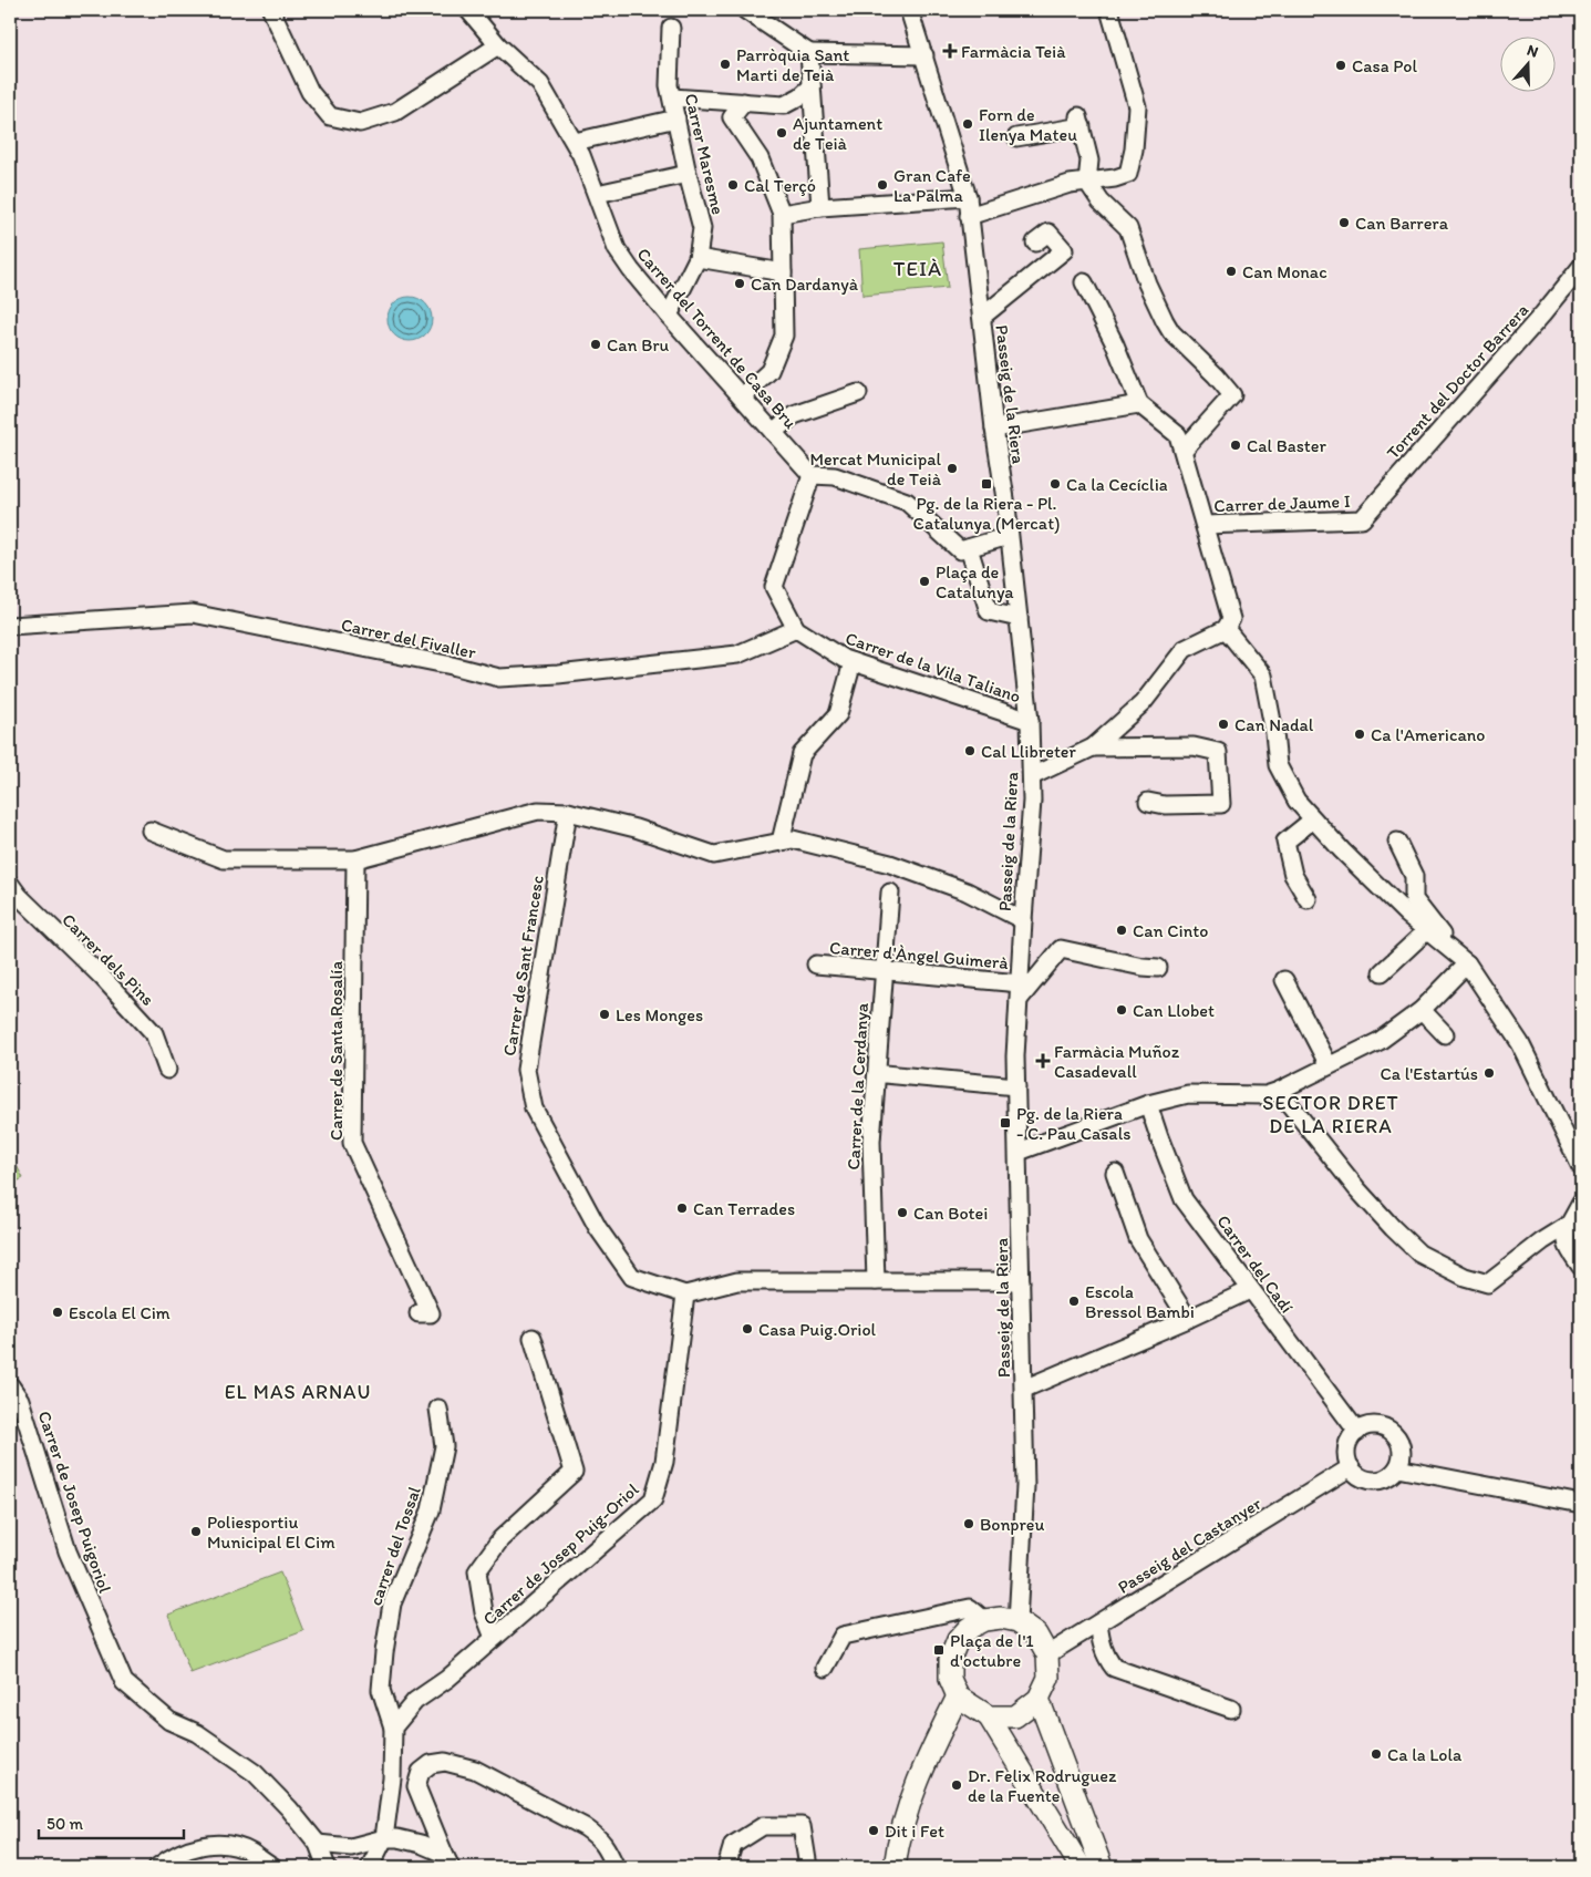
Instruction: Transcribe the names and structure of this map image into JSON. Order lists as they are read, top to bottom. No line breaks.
{"streets":{"street":["Carrer Maresme","Carrer del Torrent de Casa Bru","Torrent del Doctor Barrera","Passeig de la Riera","Carrer de Jaume I","Carrer del Fivaller","Carrer de la Vila Taliano","Carrer d'Àngel Guimerà","Carrer dels Pins","Carrer de Sant Francesc","Carrer de Santa Rosalía","Carrer de la Cerdanya","Carrer del Cadí","Carrer de Josep Puigoriol","Passeig del Castanyer","carrer del Tossal","Carrer de Josep Puig-Oriol"]},"crossings":[["Carrer Maresme","Carrer del Torrent de Casa Bru"],["Torrent del Doctor Barrera","Carrer de Jaume I"],["Passeig de la Riera","Carrer de la Vila Taliano"],["Passeig de la Riera","Carrer d'Àngel Guimerà"],["Passeig de la Riera","Passeig del Castanyer"],["Carrer del Fivaller","Carrer de la Vila Taliano"],["Carrer d'Àngel Guimerà","Carrer de la Cerdanya"],["Carrer de Sant Francesc","Carrer de Josep Puig-Oriol"],["Carrer del Cadí","Passeig del Castanyer"],["carrer del Tossal","Carrer de Josep Puig-Oriol"]],"districts":["TEIÀ","SECTOR DRET DE LA RIERA","EL MAS ARNAU"],"places":{"health":["Farmàcia Teià","Farmàcia Muñoz Casadevall"],"other":["Parròquia Sant Marti de Teià","Casa Pol","Forn de Ilenya Mateu","Ajuntament de Teià","Cal Terçó","Gran Cafe La Palma","Can Barrera","Can Monac","Can Dardanyà","Can Bru","Cal Baster","Mercat Municipal de Teià","Ca la Cecíclia","Plaça de Catalunya","Can Nadal","Ca l'Americano","Cal Llibreter","Can Cinto","Can Llobet","Les Monges","Ca l'Estartús","Can Terrades","Can Botei","Escola Bressol Bambi","Escola El Cim","Casa Puig.Oriol","Bonpreu","Poliesportiu Municipal El Cim","Ca la Lola","Dr. Felix Rodruguez de la Fuente","Dit i Fet"],"transit":["Pg. de la Riera - Pl. Catalunya (Mercat)","Pg. de la Riera - C. Pau Casals","Plaça de l'1 d'octubre"]},"scale_bar":"50 m","north":"top"}
